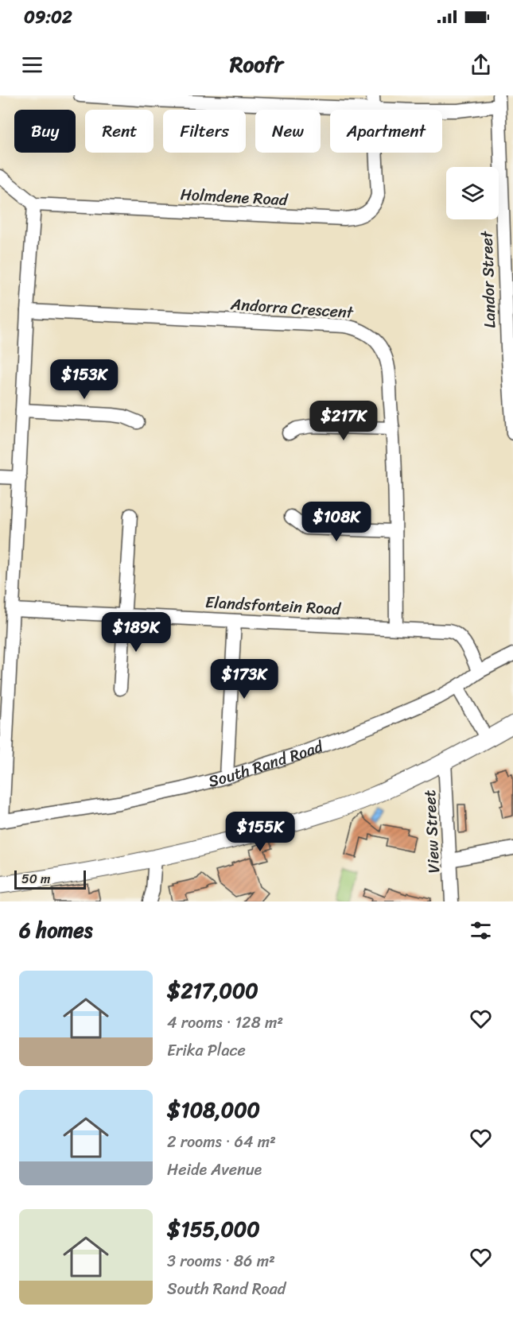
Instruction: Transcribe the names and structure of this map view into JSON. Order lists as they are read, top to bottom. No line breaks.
{"streets":{"street":["Holmdene Road","Landor Street","Andorra Crescent","Elandsfontein Road","South Rand Road","View Street"]},"crossings":[["Andorra Crescent","Elandsfontein Road"],["Elandsfontein Road","South Rand Road"]],"scale_bar":"50 m","page":{"status":"09:02","header":"Roofr","chip":["Buy","Rent","Filters","New","Apartment"],"price":["$153K","$217K","$108K","$189K","$173K","$155K"],"scale":"50 m","heading":"6 homes","list":[{"name":"$217,000","note":"4 rooms · 128 m² · Erika Place"},{"name":"$108,000","note":"2 rooms · 64 m² · Heide Avenue"},{"name":"$155,000","note":"3 rooms · 86 m² · South Rand Road"}]}}
